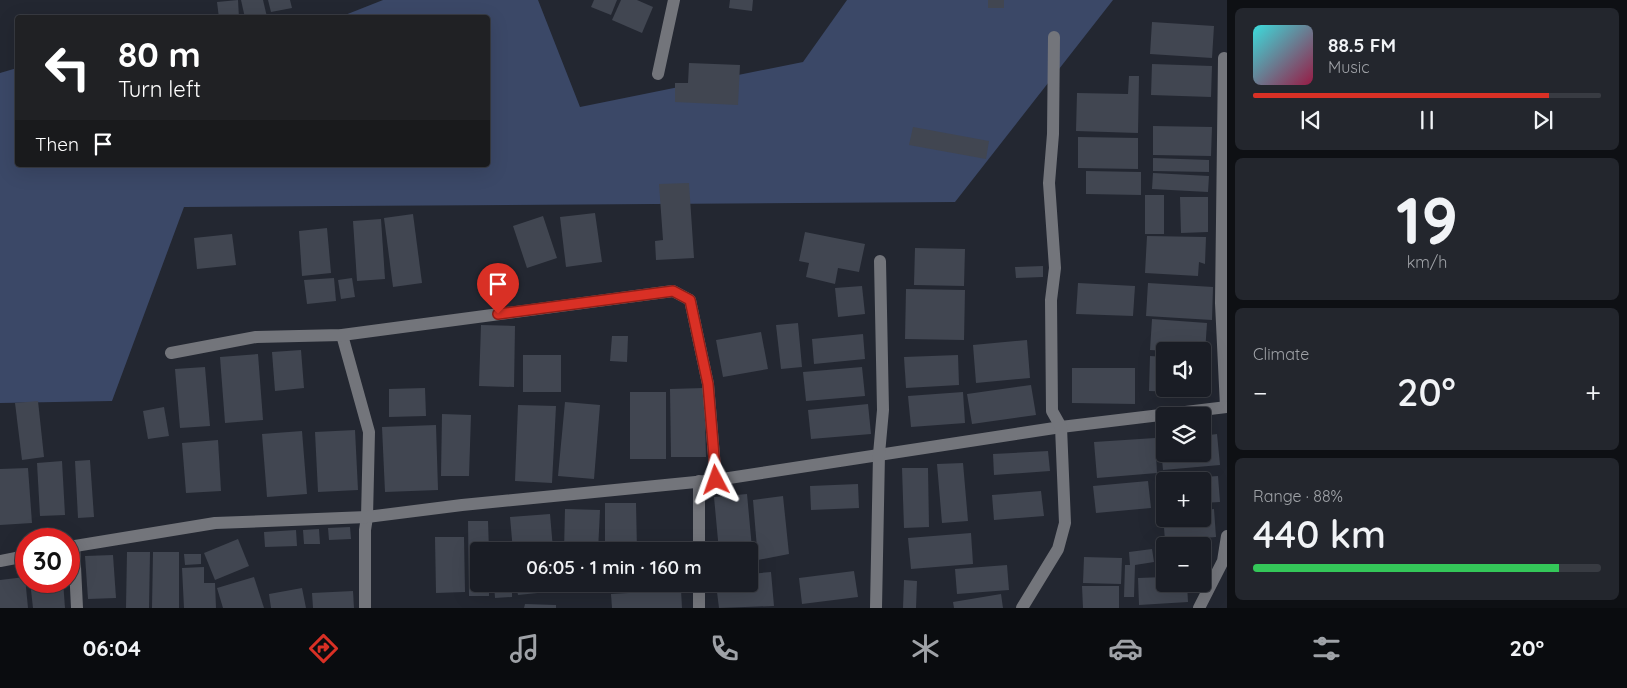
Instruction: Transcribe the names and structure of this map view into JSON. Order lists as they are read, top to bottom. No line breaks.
{"page":{"turn":["80 m","Turn left"],"song":["88.5 FM","Music"],"then":"Then","tile":[["19","km/h"],"Climate",["Range · 88%","440 km"]],"map_buttons":["+","−"],"heat":["−","20°","+"],"limit":"30","trip":"06:05 · 1 min · 160 m","tabs":["06:04","20°"]}}
